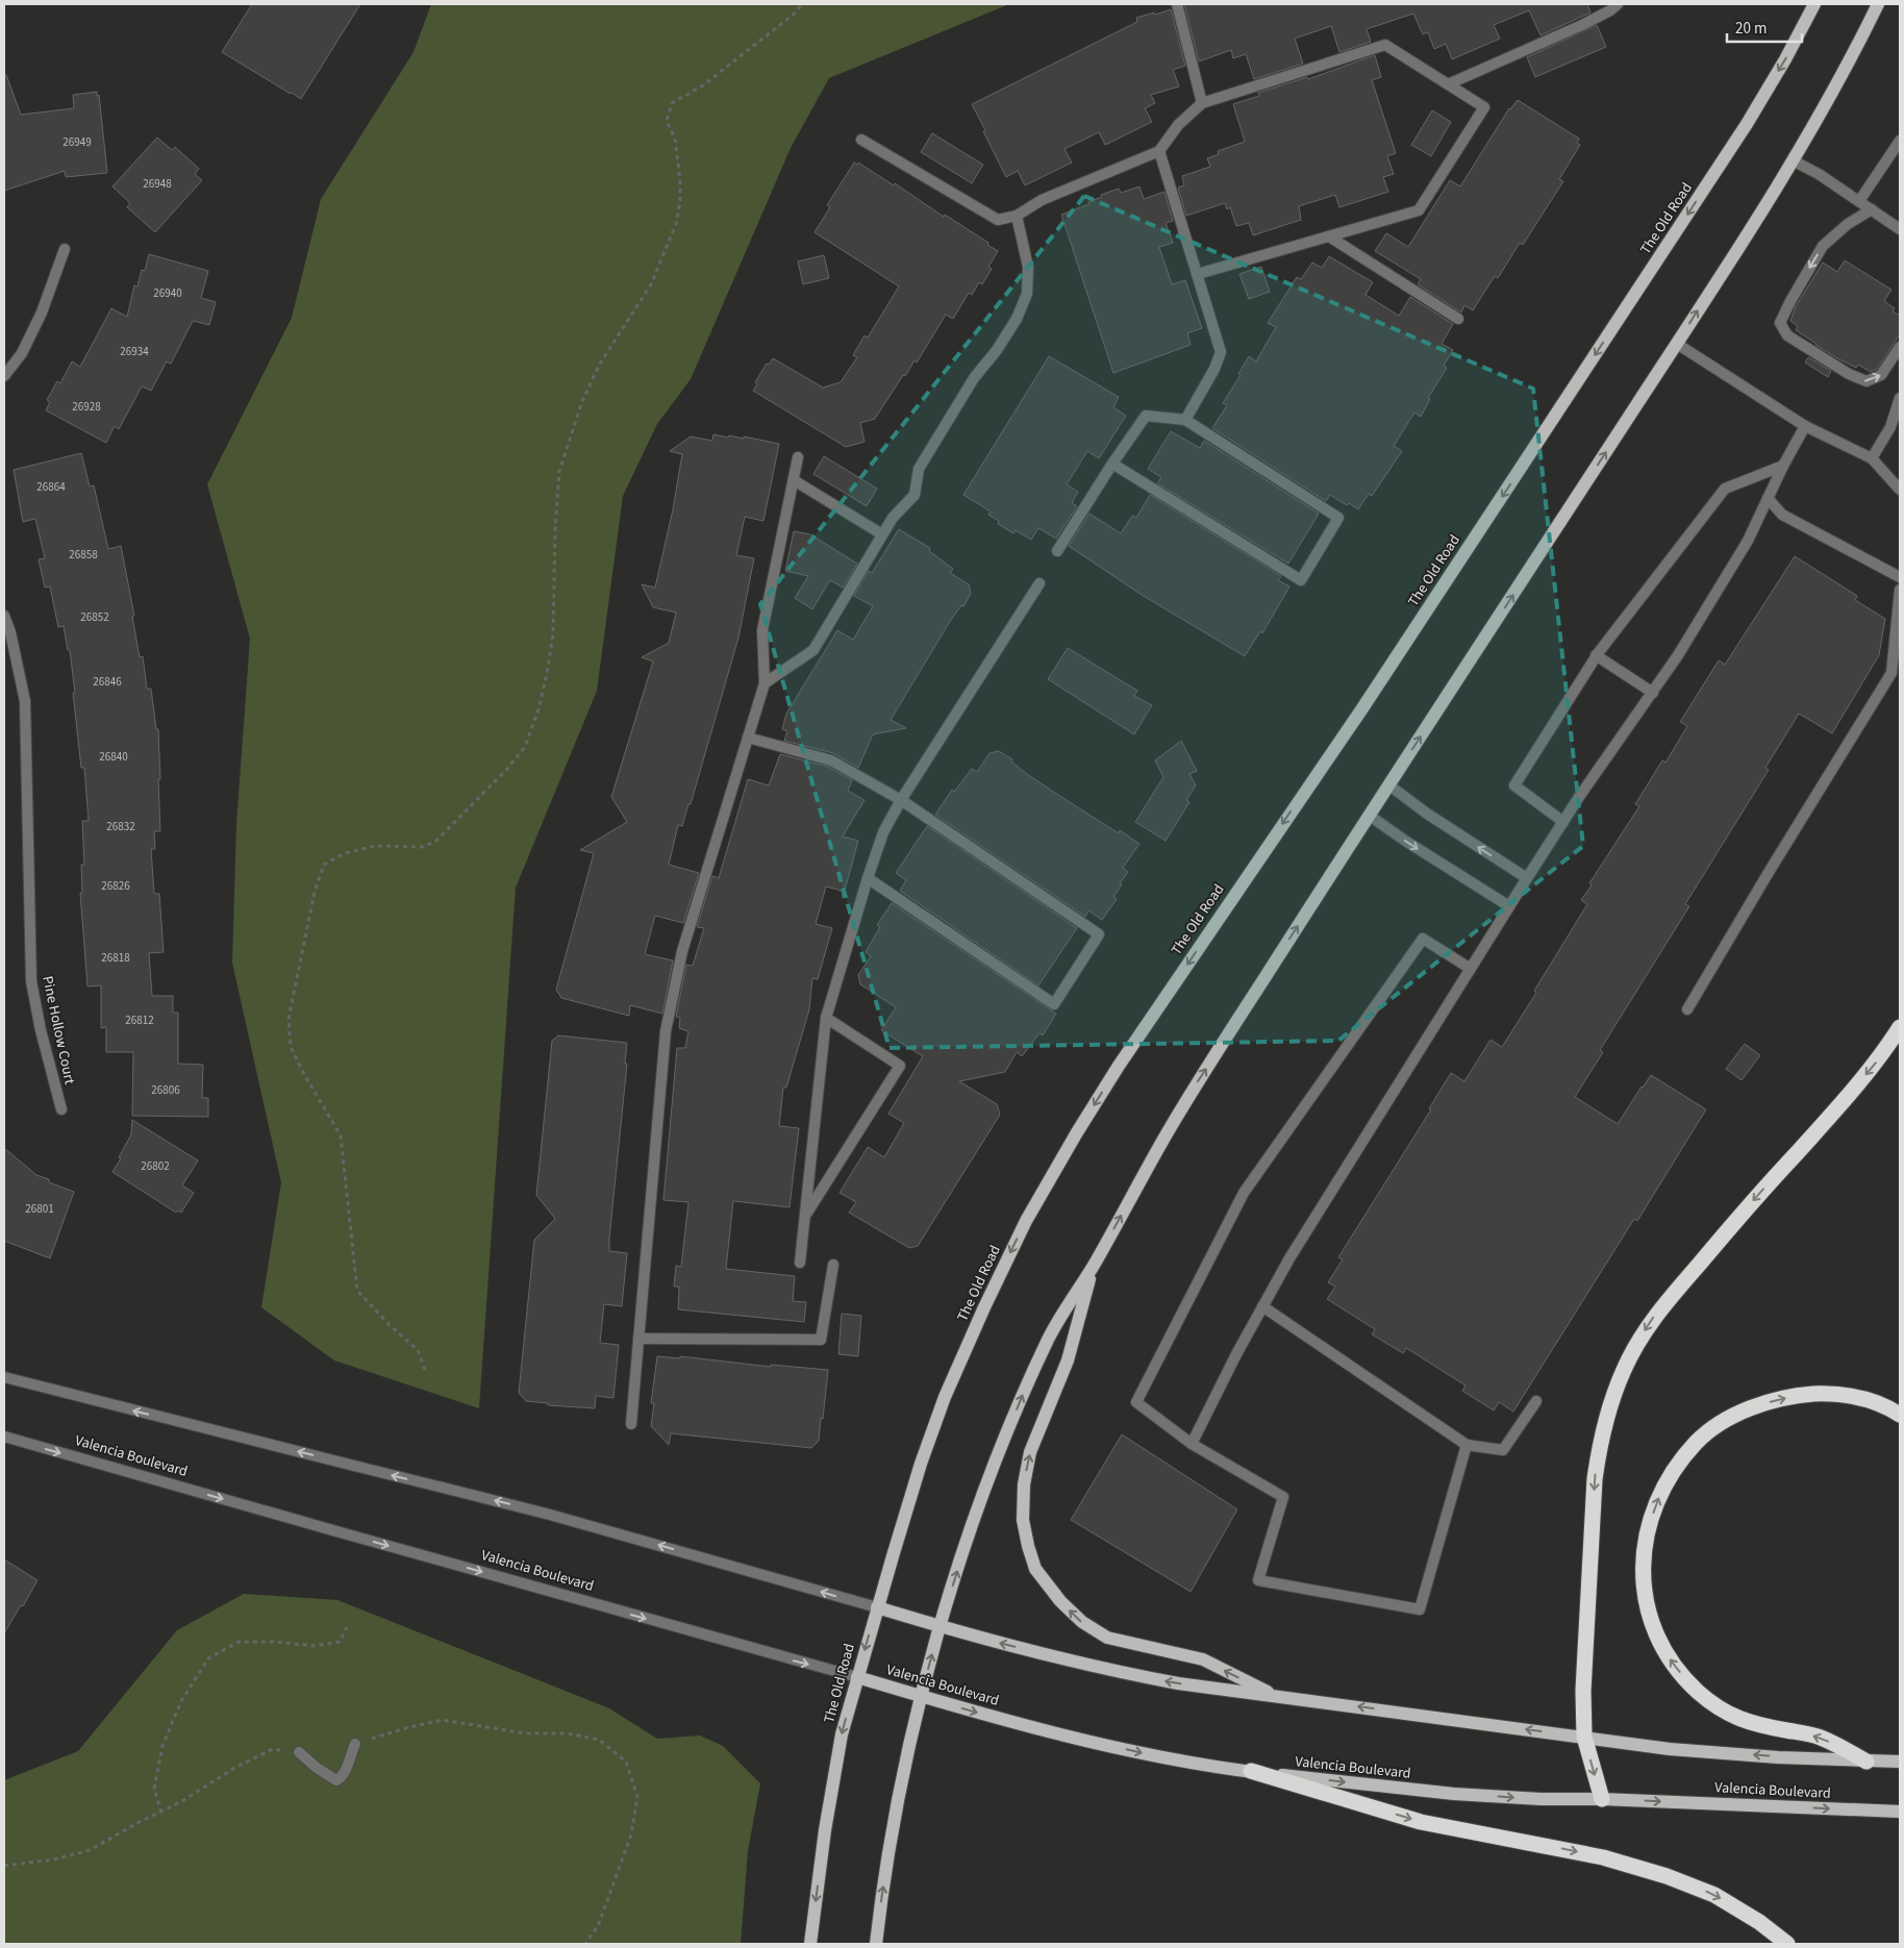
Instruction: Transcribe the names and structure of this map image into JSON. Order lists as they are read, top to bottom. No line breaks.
{"streets":{"main road":["The Old Road","Valencia Boulevard"],"street":["Pine Hollow Court"]},"crossings":[["The Old Road","Valencia Boulevard"]],"house_numbers":["26949","26948","26940","26934","26928","26864","26858","26852","26846","26840","26832","26826","26818","26812","26806","26802","26801"],"scale_bar":"20 m"}
